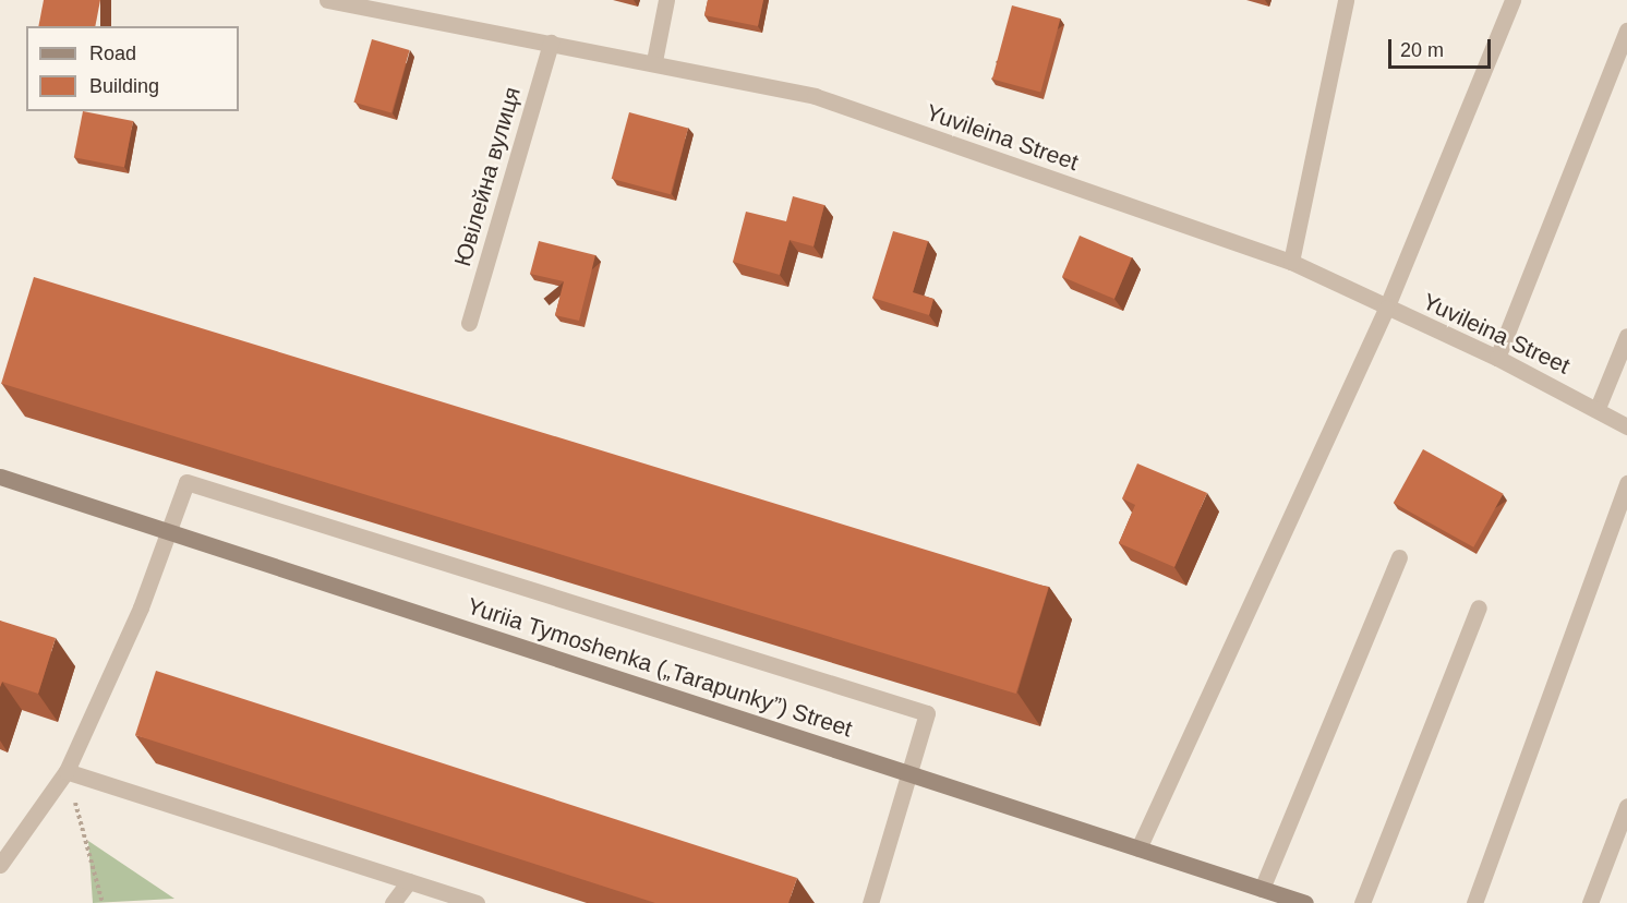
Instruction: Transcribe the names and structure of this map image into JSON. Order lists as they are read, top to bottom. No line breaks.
{"streets":{"street":["Yuvileina Street","Ювілейна вулиця","Yuriia Tymoshenka („Tarapunky”) Street"]},"crossings":[["Yuvileina Street","Ювілейна вулиця"]],"legend":["Road","Building"],"scale_bar":"20 m"}
